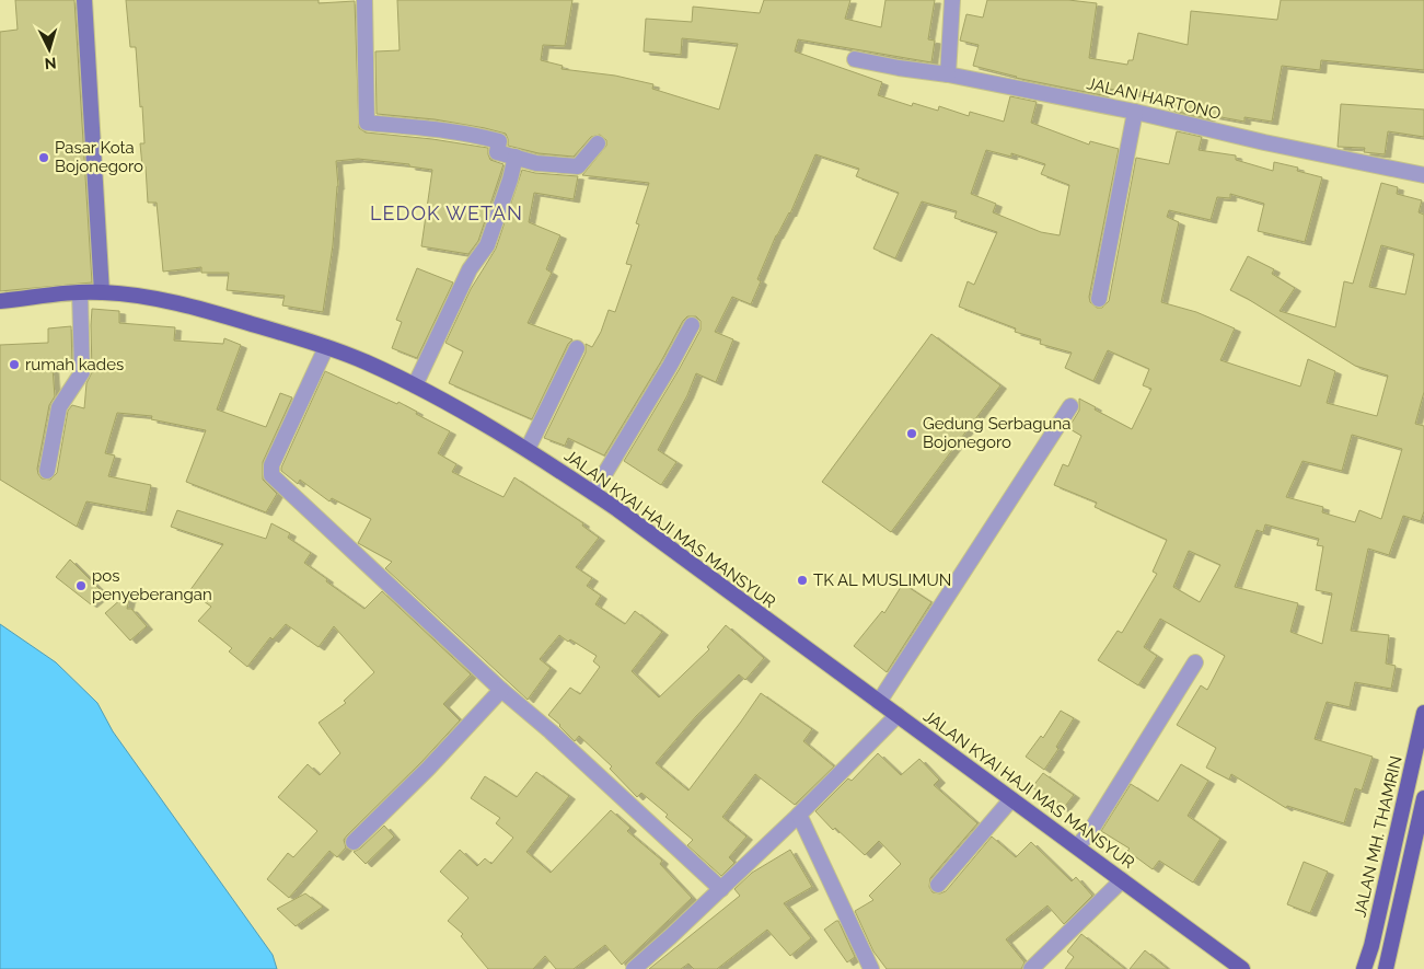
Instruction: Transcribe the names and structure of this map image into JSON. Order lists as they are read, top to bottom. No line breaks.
{"streets":{"main road":["JALAN KYAI HAJI MAS MANSYUR","JALAN MH. THAMRIN"],"street":["JALAN HARTONO"]},"districts":["LEDOK WETAN"],"places":["Pasar Kota Bojonegoro","rumah kades","Gedung Serbaguna Bojonegoro","TK AL MUSLIMUN","pos penyeberangan"],"north":"bottom"}
